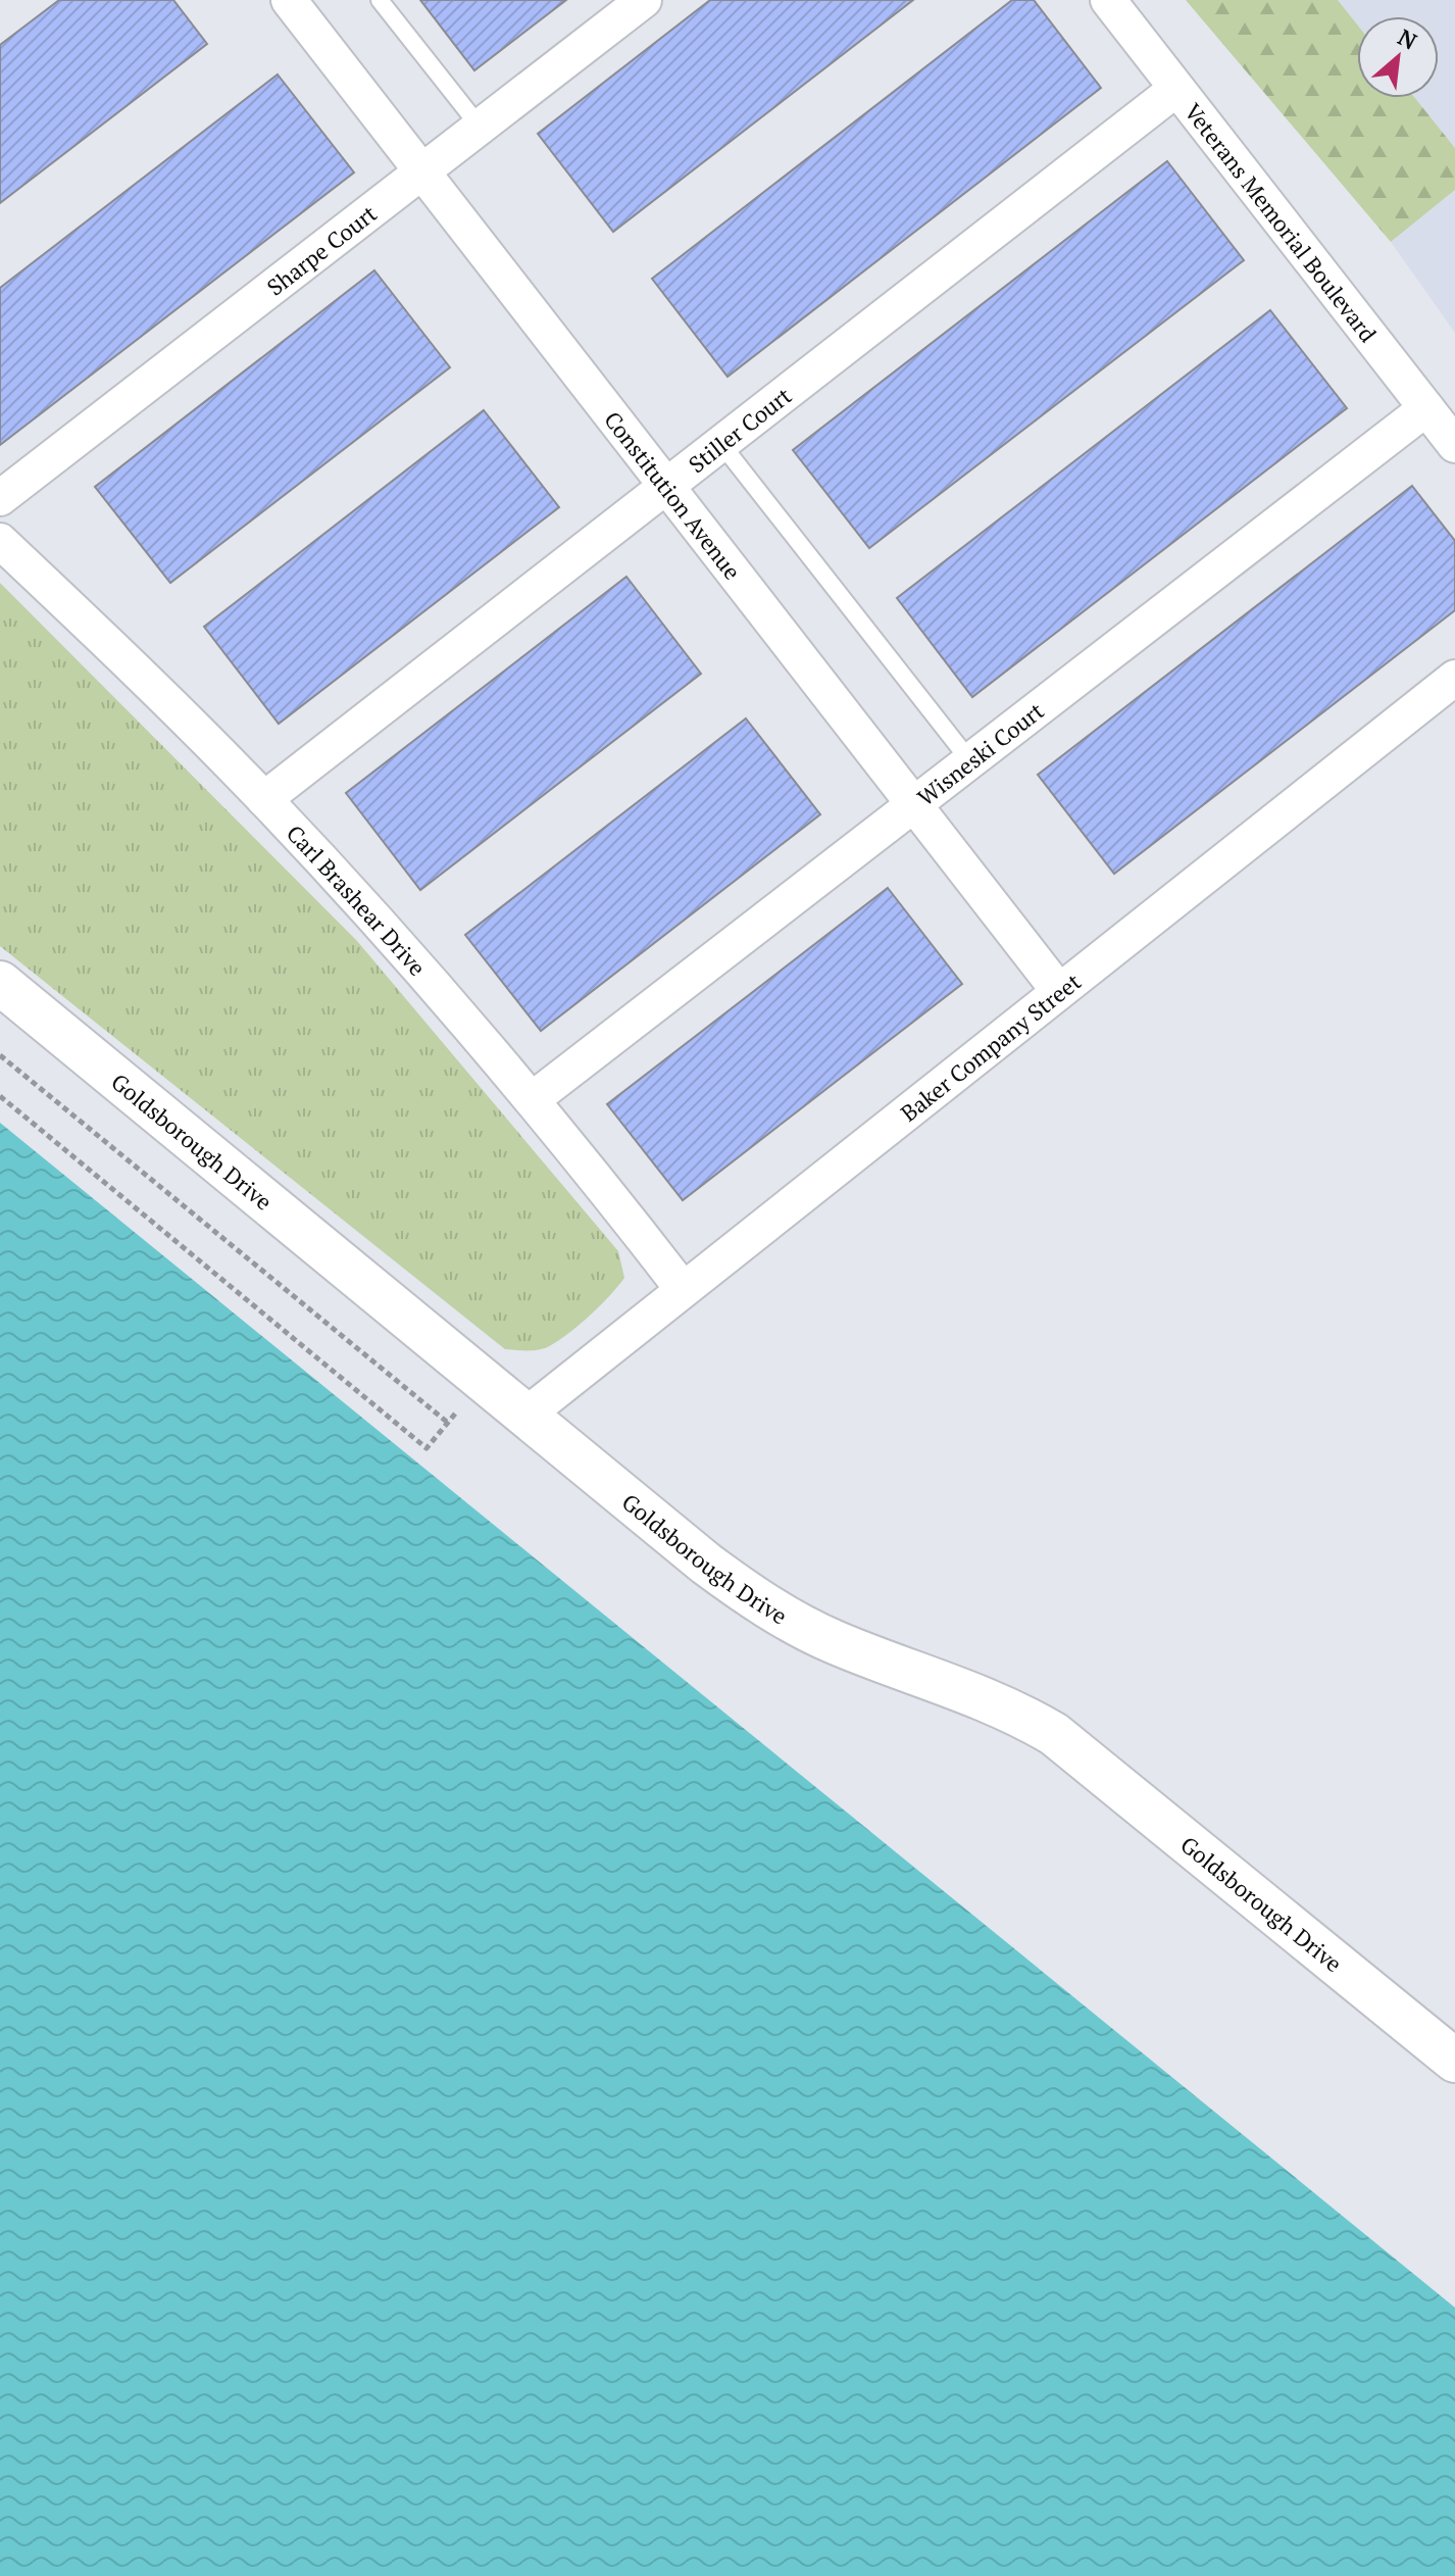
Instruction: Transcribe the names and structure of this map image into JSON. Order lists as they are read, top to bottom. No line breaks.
{"streets":{"street":["Veterans Memorial Boulevard","Sharpe Court","Stiller Court","Constitution Avenue","Wisneski Court","Carl Brashear Drive","Baker Company Street","Goldsborough Drive"]},"crossings":[["Veterans Memorial Boulevard","Stiller Court"],["Veterans Memorial Boulevard","Wisneski Court"],["Sharpe Court","Constitution Avenue"],["Stiller Court","Constitution Avenue"],["Stiller Court","Carl Brashear Drive"],["Constitution Avenue","Wisneski Court"],["Constitution Avenue","Baker Company Street"],["Wisneski Court","Carl Brashear Drive"],["Carl Brashear Drive","Baker Company Street"],["Baker Company Street","Goldsborough Drive"]],"north":"top right"}
